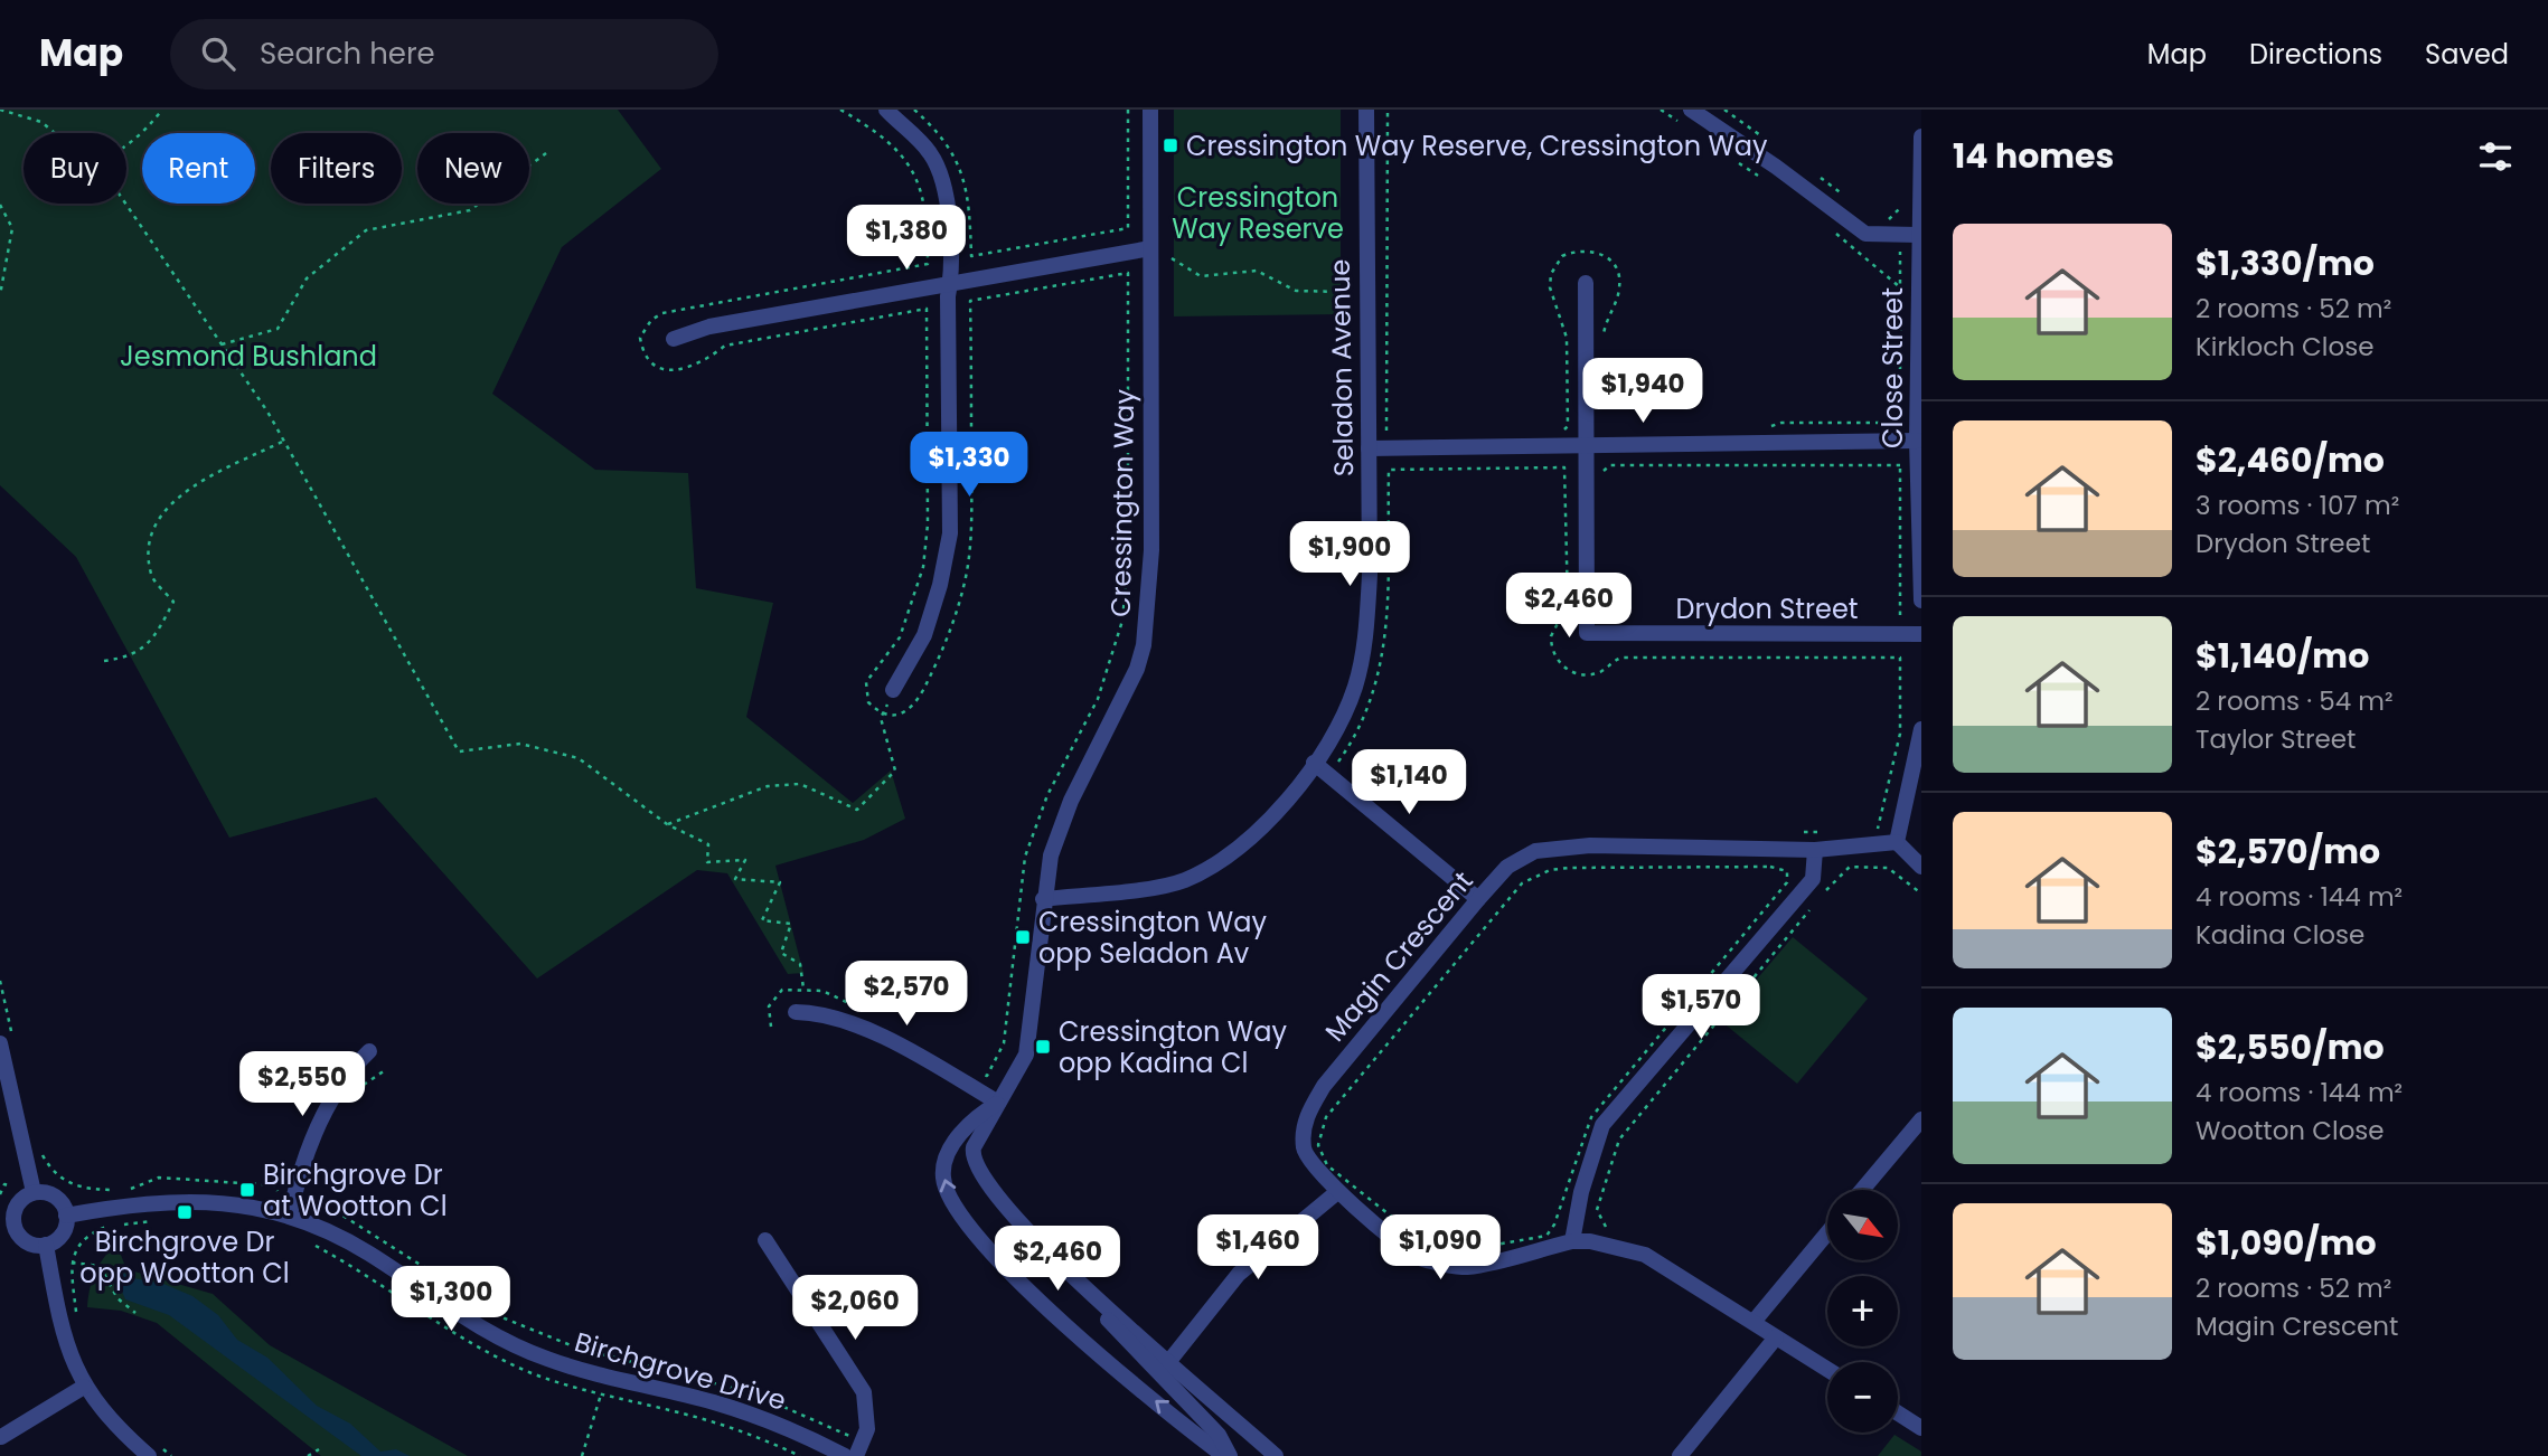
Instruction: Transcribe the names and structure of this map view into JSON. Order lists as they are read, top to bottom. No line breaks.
{"streets":{"street":["Seladon Avenue","Close Street","Cressington Way","Drydon Street","Magin Crescent","Birchgrove Drive"]},"crossings":[["Seladon Avenue","Cressington Way"]],"parks":["Cressington Way Reserve","Jesmond Bushland"],"places":{"transit":["Cressington Way Reserve, Cressington Way","Cressington Way opp Seladon Av","Cressington Way opp Kadina Cl","Birchgrove Dr at Wootton Cl","Birchgrove Dr opp Wootton Cl"]},"north":"bottom right","page":{"header":"Map","search":"Search here","nav":["Map","Directions","Saved"],"heading":"14 homes","chip":["Buy","Rent","Filters","New"],"list":[{"name":"$1,330/mo","note":"2 rooms · 52 m² · Kirkloch Close"},{"name":"$2,460/mo","note":"3 rooms · 107 m² · Drydon Street"},{"name":"$1,140/mo","note":"2 rooms · 54 m² · Taylor Street"},{"name":"$2,570/mo","note":"4 rooms · 144 m² · Kadina Close"},{"name":"$2,550/mo","note":"4 rooms · 144 m² · Wootton Close"},{"name":"$1,090/mo","note":"2 rooms · 52 m² · Magin Crescent"}],"price":["$1,380","$1,940","$1,330","$1,900","$2,460","$1,140","$2,570","$1,570","$2,550","$1,460","$1,090","$2,460","$1,300","$2,060"],"map_buttons":["+","−"]}}
